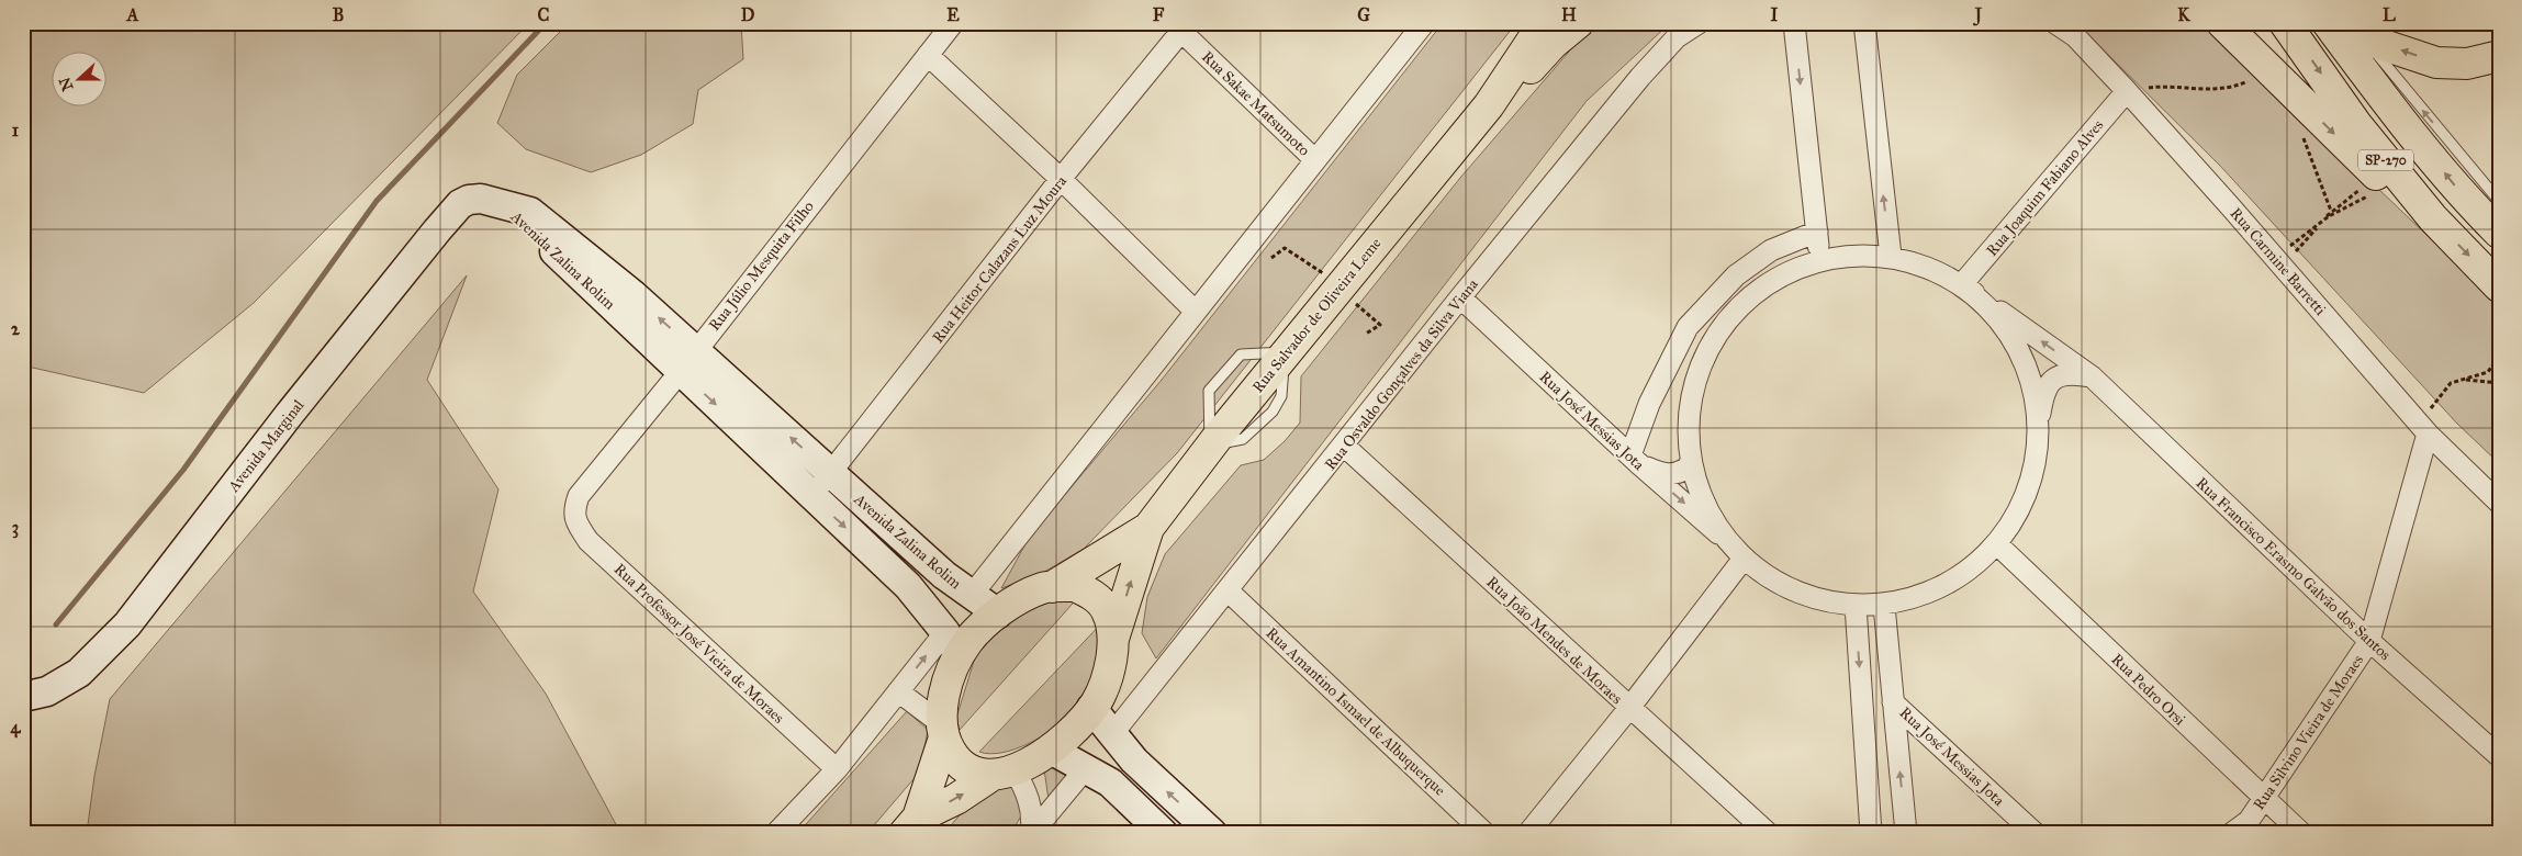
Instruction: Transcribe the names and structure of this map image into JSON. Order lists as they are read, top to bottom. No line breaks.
{"streets":{"main road":["SP-270","Avenida Zalina Rolim","Rua Salvador de Oliveira Leme","Avenida Marginal"],"street":["Rua Sakae Matsumoto","Rua Joaquim Fabiano Alves","Rua Heitor Calazans Luz Moura","Rua Carmine Barretti","Rua Júlio Mesquita Filho","Rua Osvaldo Gonçalves da Silva Viana","Rua José Messias Jota","Rua Francisco Erasmo Galvão dos Santos","Rua João Mendes de Moraes","Rua Professor José Vieira de Moraes","Rua Pedro Orsi","Rua Amantino Ismael de Albuquerque","Rua Silvino Vieira de Moraes"]},"crossings":[["Rua Sakae Matsumoto","Rua Heitor Calazans Luz Moura"],["Rua Joaquim Fabiano Alves","Rua Carmine Barretti"],["Rua Joaquim Fabiano Alves","Rua Francisco Erasmo Galvão dos Santos"],["Rua Heitor Calazans Luz Moura","Avenida Zalina Rolim"],["Avenida Zalina Rolim","Rua Júlio Mesquita Filho"],["Avenida Zalina Rolim","Avenida Marginal"],["Rua Carmine Barretti","Rua Silvino Vieira de Moraes"],["Rua Júlio Mesquita Filho","Rua Professor José Vieira de Moraes"],["Rua Osvaldo Gonçalves da Silva Viana","Rua José Messias Jota"],["Rua Osvaldo Gonçalves da Silva Viana","Rua João Mendes de Moraes"],["Rua Osvaldo Gonçalves da Silva Viana","Rua Amantino Ismael de Albuquerque"],["Rua Francisco Erasmo Galvão dos Santos","Rua Silvino Vieira de Moraes"],["Rua Pedro Orsi","Rua Silvino Vieira de Moraes"]],"north":"left","grid":{"columns":["A","B","C","D","E","F","G","H","I","J","K","L"],"rows":["1","2","3","4"]}}
